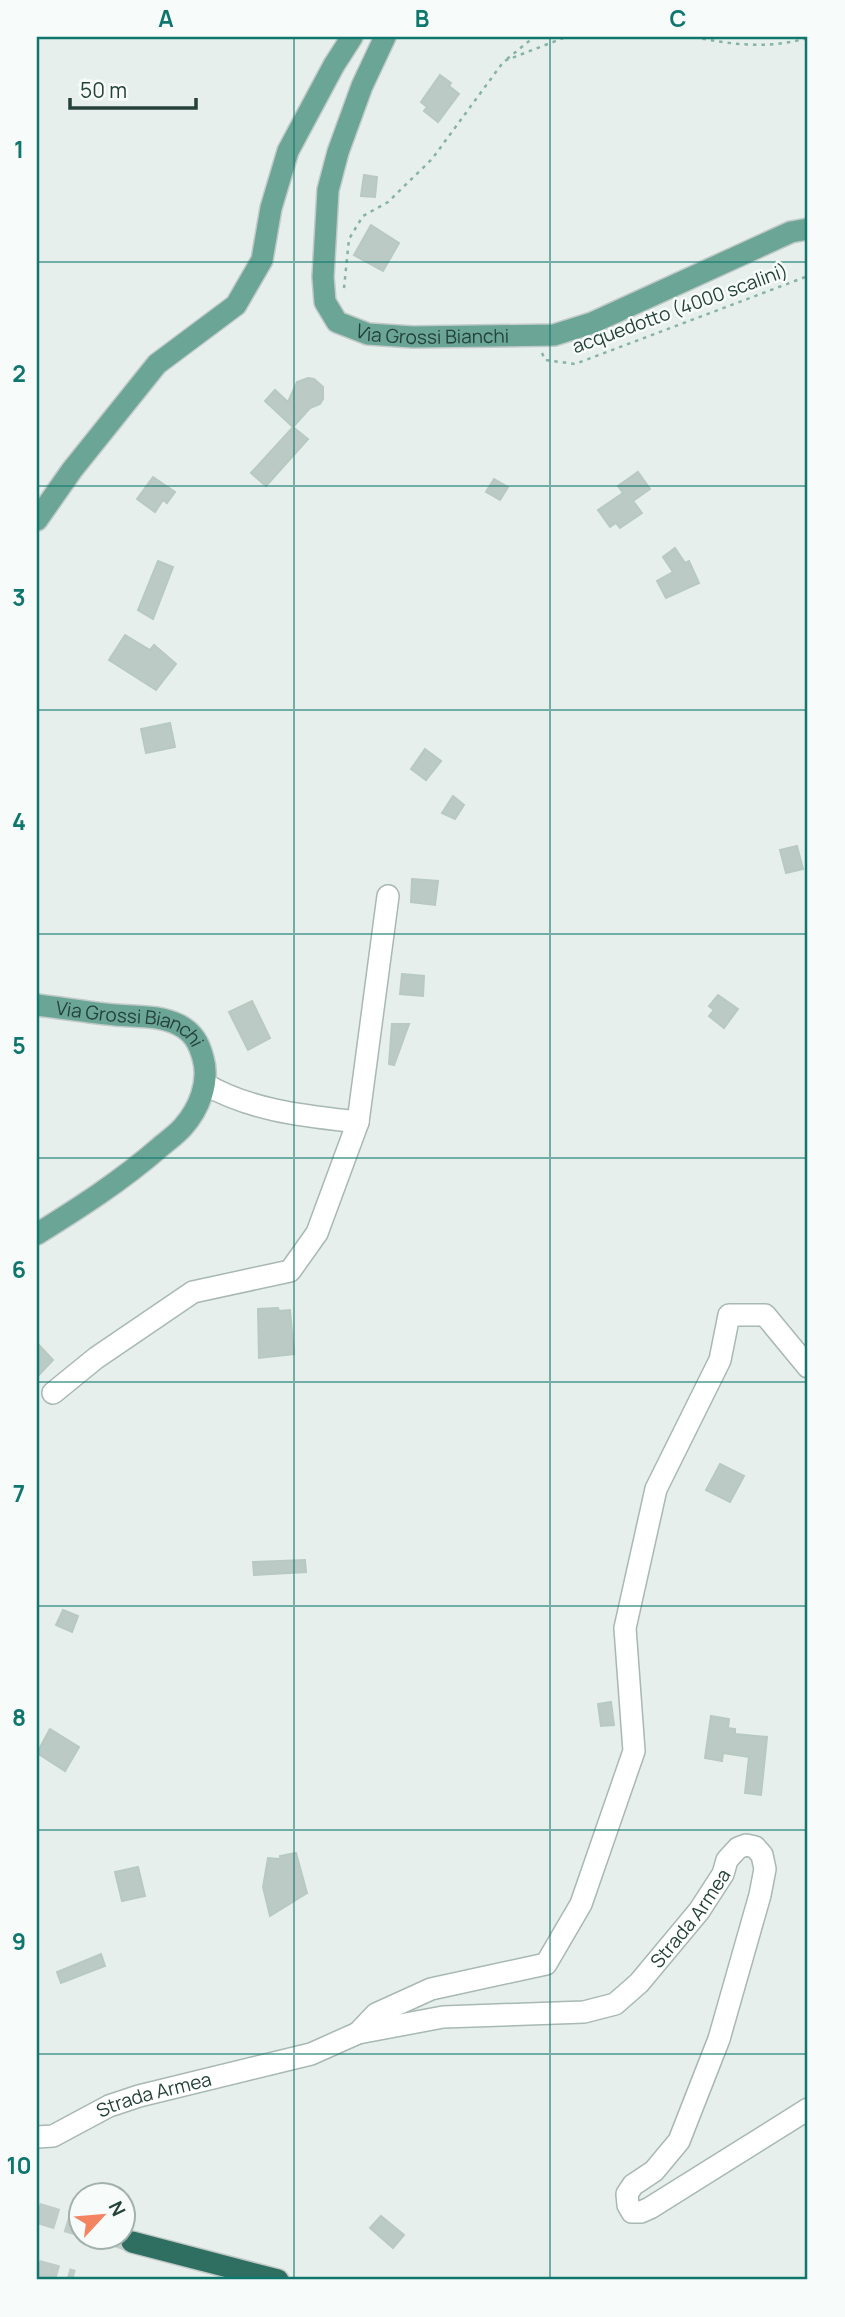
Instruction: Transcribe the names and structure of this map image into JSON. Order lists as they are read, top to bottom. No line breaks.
{"streets":{"main road":["Via Grossi Bianchi"],"street":["Strada Armea"],"path":["acquedotto (4000 scalini)"]},"crossings":[["acquedotto (4000 scalini)","Via Grossi Bianchi"]],"scale_bar":"50 m","north":"top right","grid":{"columns":["A","B","C"],"rows":["1","2","3","4","5","6","7","8","9","10"]}}
